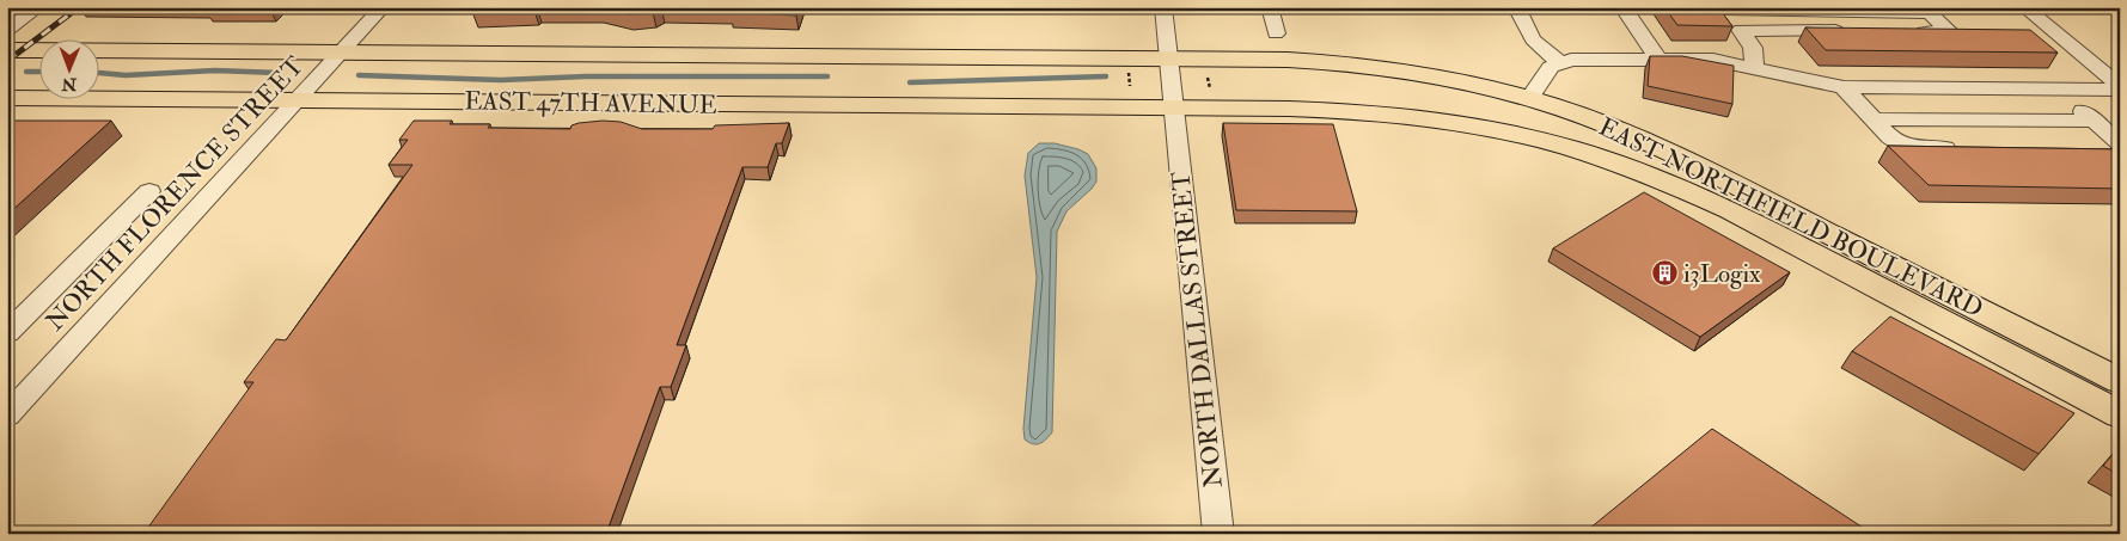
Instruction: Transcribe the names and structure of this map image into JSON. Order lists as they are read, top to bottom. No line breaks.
{"streets":{"main road":["EAST 47TH AVENUE","EAST NORTHFIELD BOULEVARD"],"street":["NORTH FLORENCE STREET","NORTH DALLAS STREET"]},"crossings":[["EAST 47TH AVENUE","NORTH FLORENCE STREET"],["EAST 47TH AVENUE","EAST NORTHFIELD BOULEVARD"],["EAST 47TH AVENUE","NORTH DALLAS STREET"],["EAST NORTHFIELD BOULEVARD","NORTH DALLAS STREET"]],"places":{"building":["i3Logix"]},"north":"bottom"}
